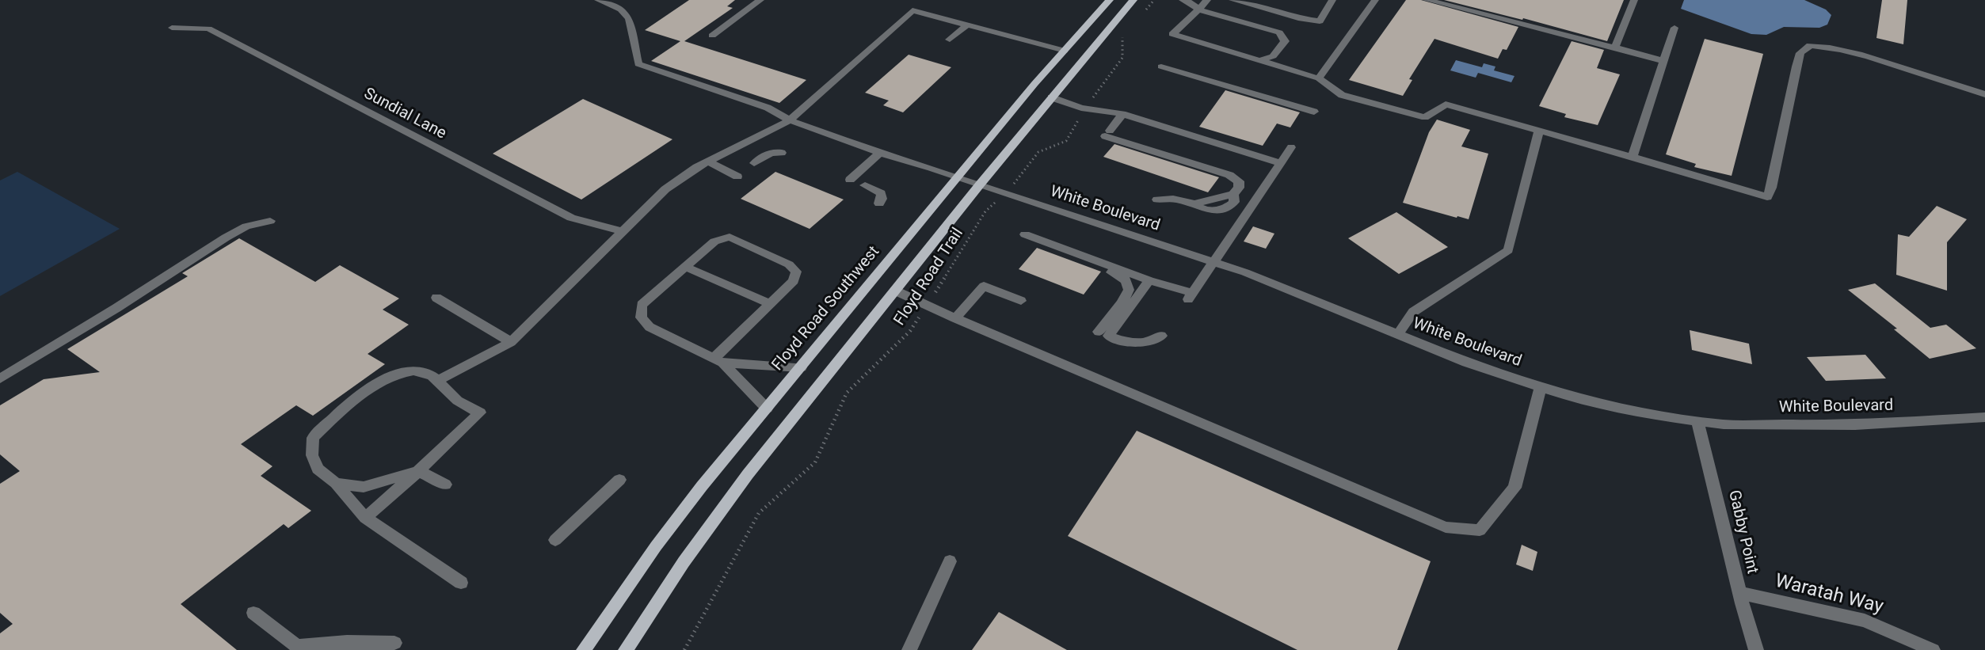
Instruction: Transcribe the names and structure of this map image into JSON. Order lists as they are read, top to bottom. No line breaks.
{"streets":{"main road":["Floyd Road Southwest"],"street":["Sundial Lane","White Boulevard","Gabby Point","Waratah Way"],"path":["Floyd Road Trail"]},"crossings":[["White Boulevard","Floyd Road Trail"],["White Boulevard","Floyd Road Southwest"],["White Boulevard","Gabby Point"],["Gabby Point","Waratah Way"]]}
